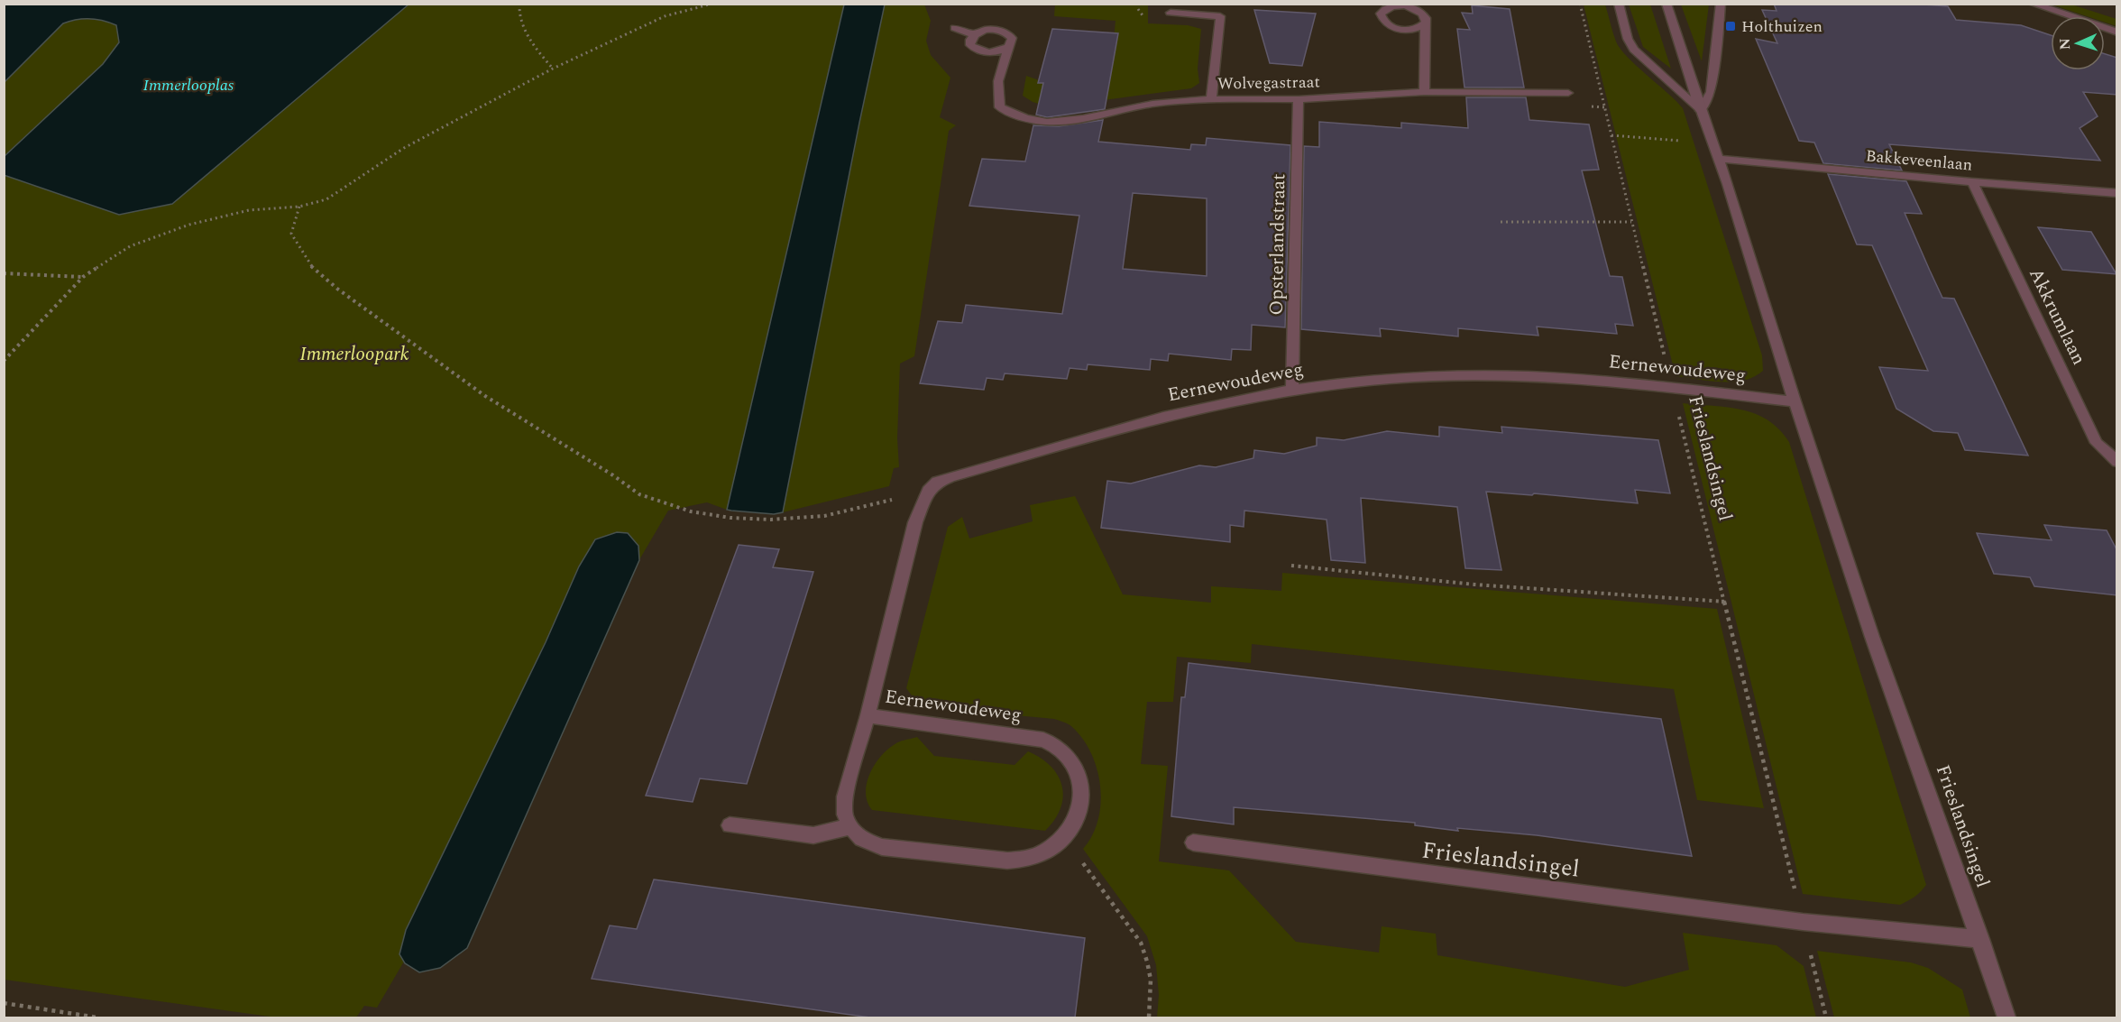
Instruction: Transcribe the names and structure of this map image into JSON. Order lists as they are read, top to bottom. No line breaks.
{"streets":{"street":["Wolvegastraat","Bakkeveenlaan","Opsterlandstraat","Akkrumlaan","Eernewoudeweg","Frieslandsingel"]},"crossings":[["Wolvegastraat","Opsterlandstraat"],["Bakkeveenlaan","Akkrumlaan"],["Bakkeveenlaan","Frieslandsingel"],["Opsterlandstraat","Eernewoudeweg"],["Eernewoudeweg","Frieslandsingel"]],"water":["Immerlooplas"],"parks":["Immerloopark"],"places":{"transit":["Holthuizen"]},"north":"left"}
